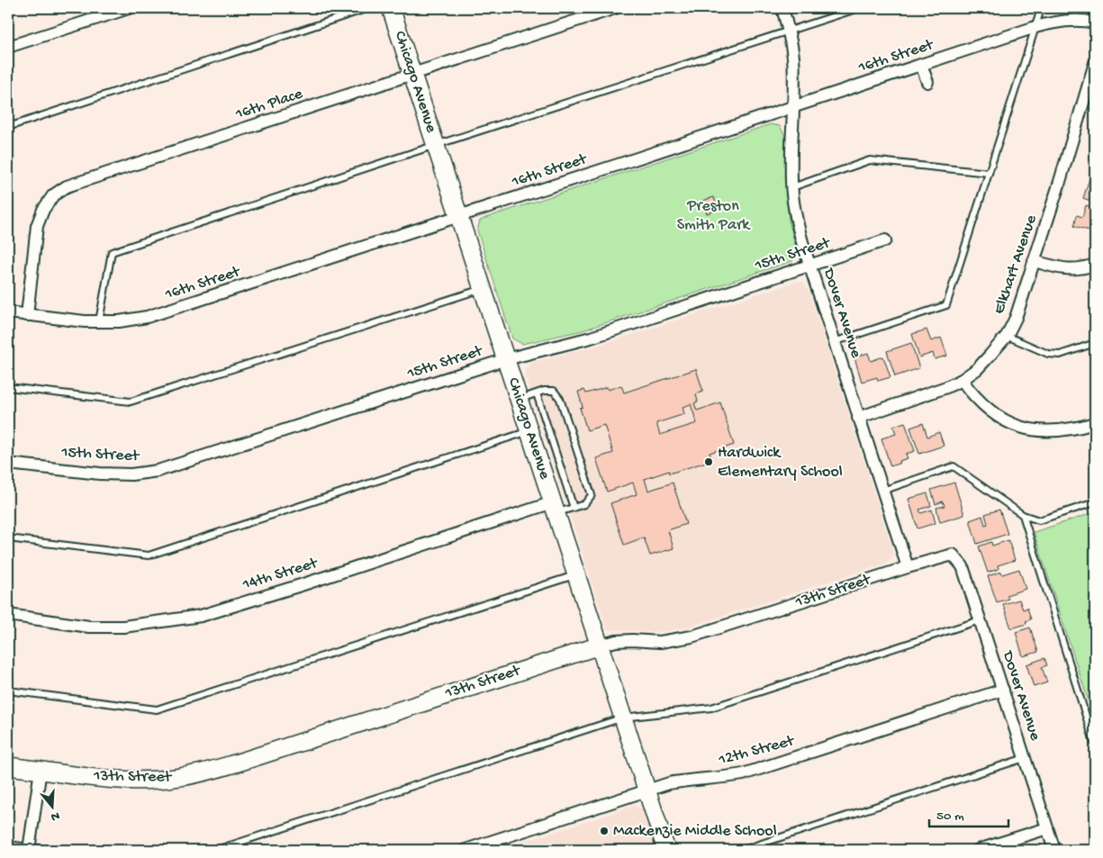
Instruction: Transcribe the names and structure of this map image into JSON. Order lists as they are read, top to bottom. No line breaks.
{"streets":{"street":["16th Street","Chicago Avenue","16th Place","15th Street","Elkhart Avenue","Dover Avenue","14th Street","13th Street","12th Street"]},"crossings":[["16th Street","Chicago Avenue"],["16th Street","16th Place"],["16th Street","Dover Avenue"],["Chicago Avenue","16th Place"],["Chicago Avenue","15th Street"],["Chicago Avenue","14th Street"],["Chicago Avenue","13th Street"],["Chicago Avenue","12th Street"],["15th Street","Dover Avenue"],["Elkhart Avenue","Dover Avenue"],["Dover Avenue","13th Street"],["Dover Avenue","12th Street"]],"parks":["Preston Smith Park"],"places":["Hardwick Elementary School","Mackenzie Middle School"],"scale_bar":"50 m","north":"bottom"}
